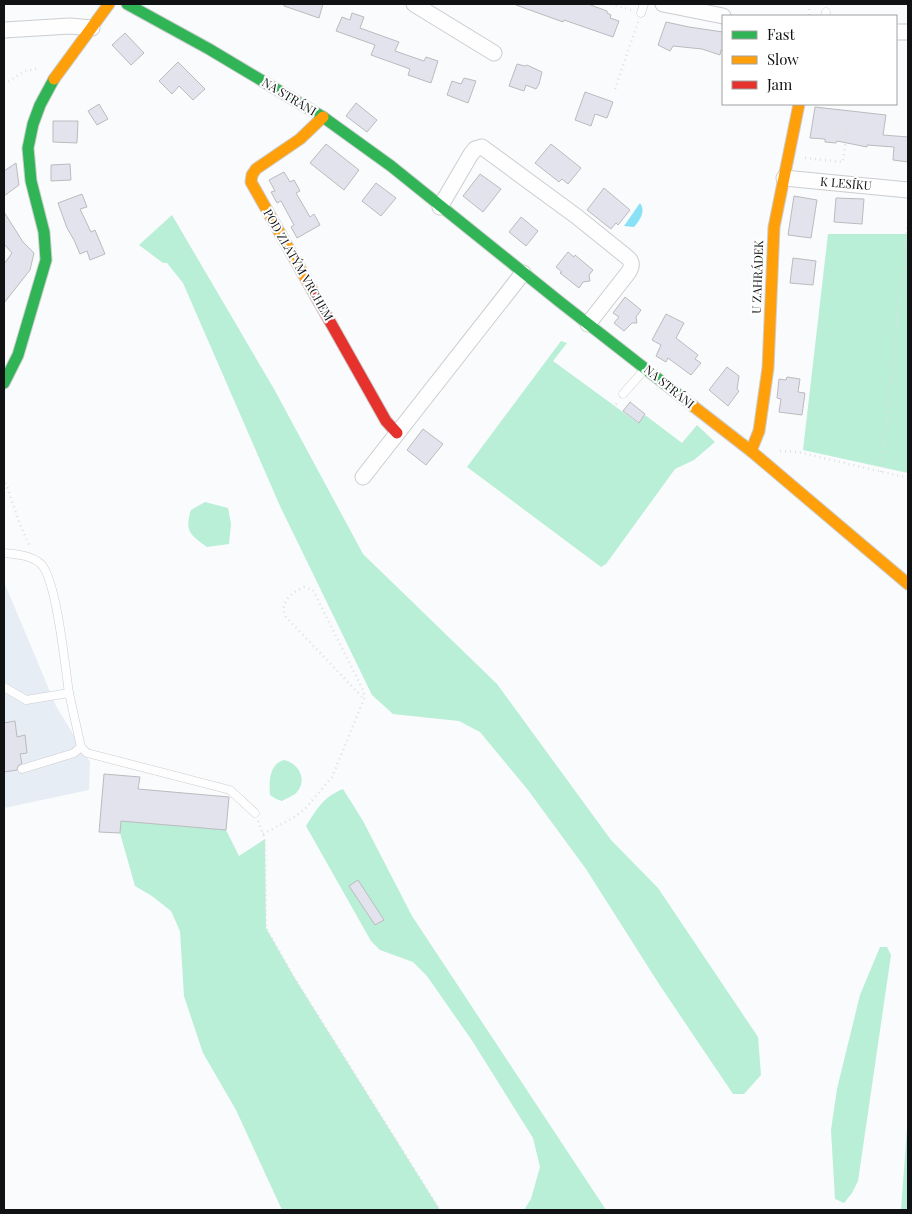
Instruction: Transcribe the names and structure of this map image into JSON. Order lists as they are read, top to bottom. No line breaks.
{"streets":{"street":["NA STRÁNI","K LESÍKU","POD ZLATÝM VRCHEM","U ZAHRÁDEK"]},"crossings":[["NA STRÁNI","POD ZLATÝM VRCHEM"],["NA STRÁNI","U ZAHRÁDEK"],["K LESÍKU","U ZAHRÁDEK"]],"legend":["Fast","Slow","Jam"]}
